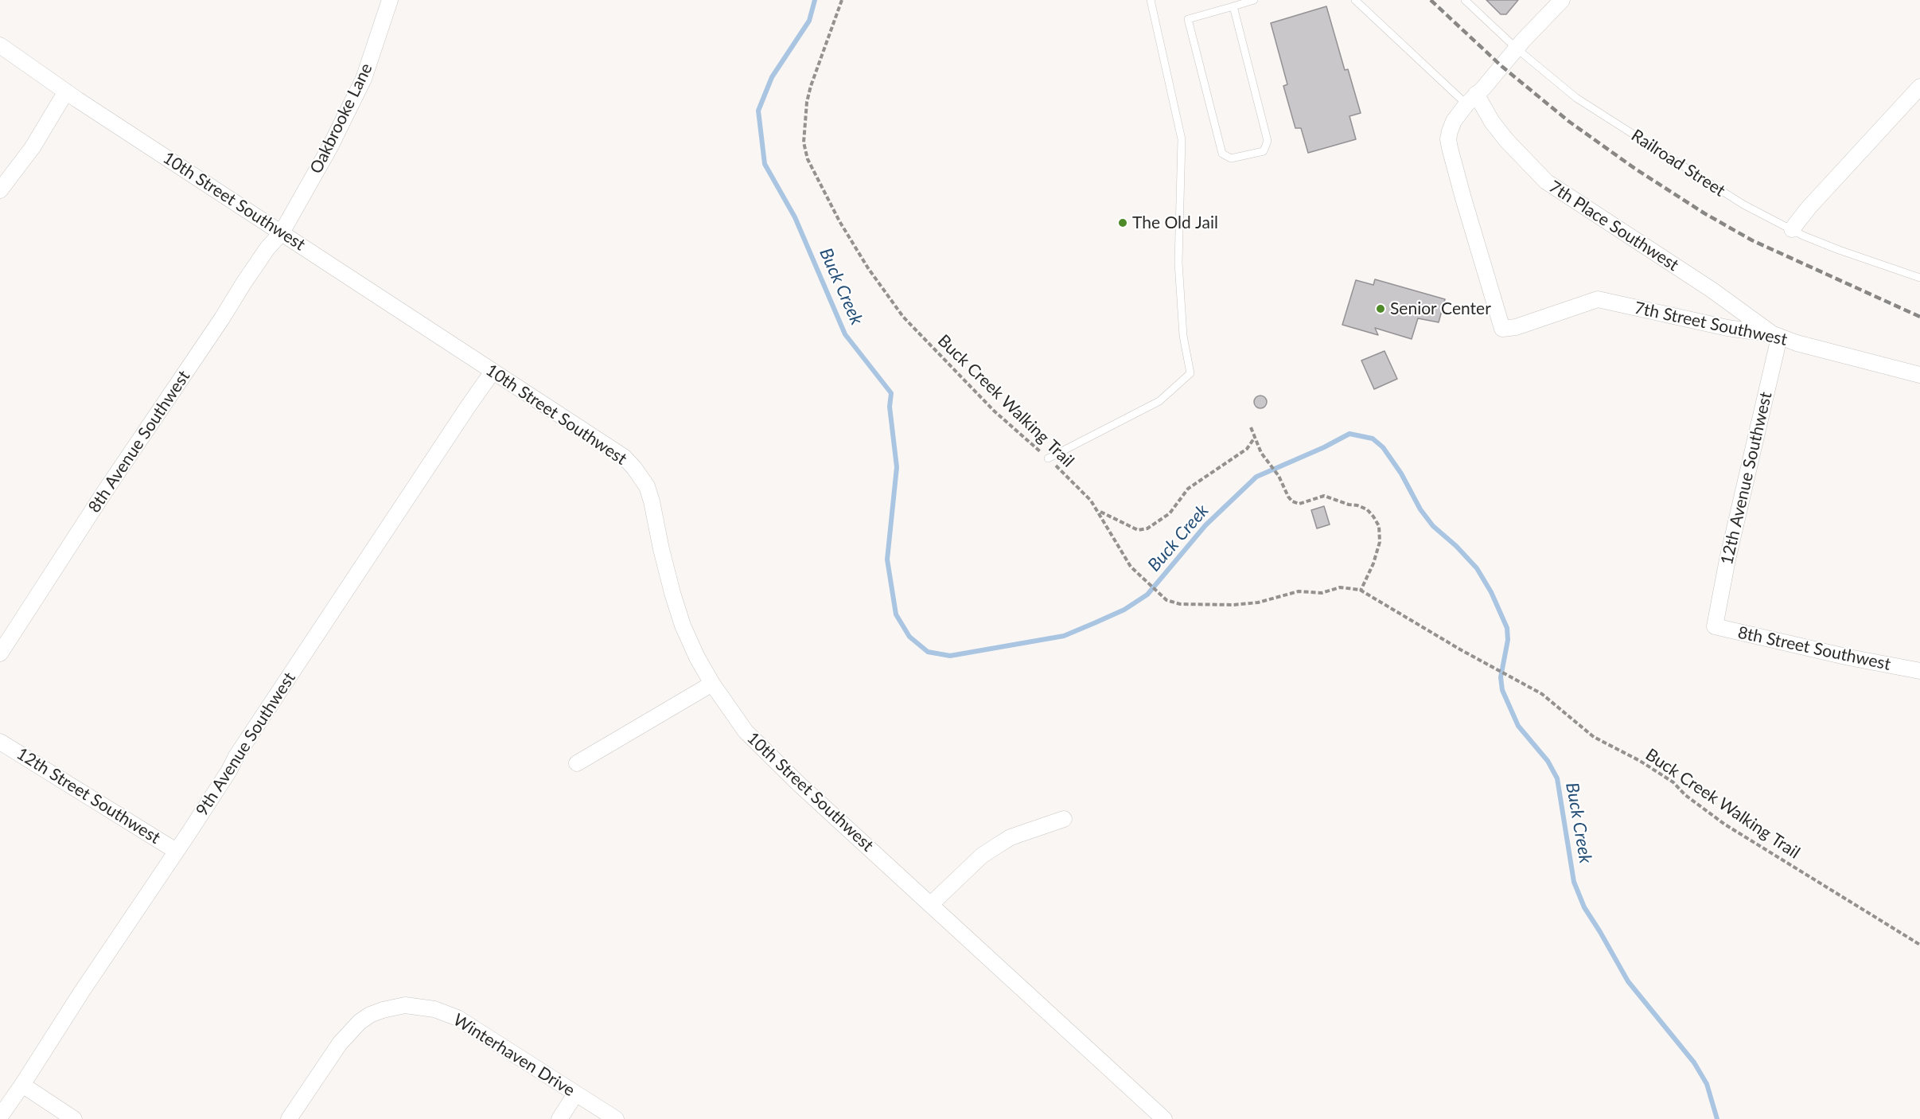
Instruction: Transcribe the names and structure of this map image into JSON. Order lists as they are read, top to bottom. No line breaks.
{"streets":{"street":["Oakbrooke Lane","10th Street Southwest","7th Place Southwest","7th Street Southwest","8th Avenue Southwest","12th Avenue Southwest","8th Street Southwest","9th Avenue Southwest","12th Street Southwest","Winterhaven Drive"],"lane":["Railroad Street"],"path":["Buck Creek Walking Trail"]},"crossings":[["Oakbrooke Lane","10th Street Southwest"],["Oakbrooke Lane","8th Avenue Southwest"],["10th Street Southwest","8th Avenue Southwest"],["10th Street Southwest","9th Avenue Southwest"],["7th Place Southwest","7th Street Southwest"],["7th Place Southwest","12th Avenue Southwest"],["7th Street Southwest","12th Avenue Southwest"],["12th Avenue Southwest","8th Street Southwest"],["9th Avenue Southwest","12th Street Southwest"]],"water":["Buck Creek"],"places":["The Old Jail","Senior Center"]}
